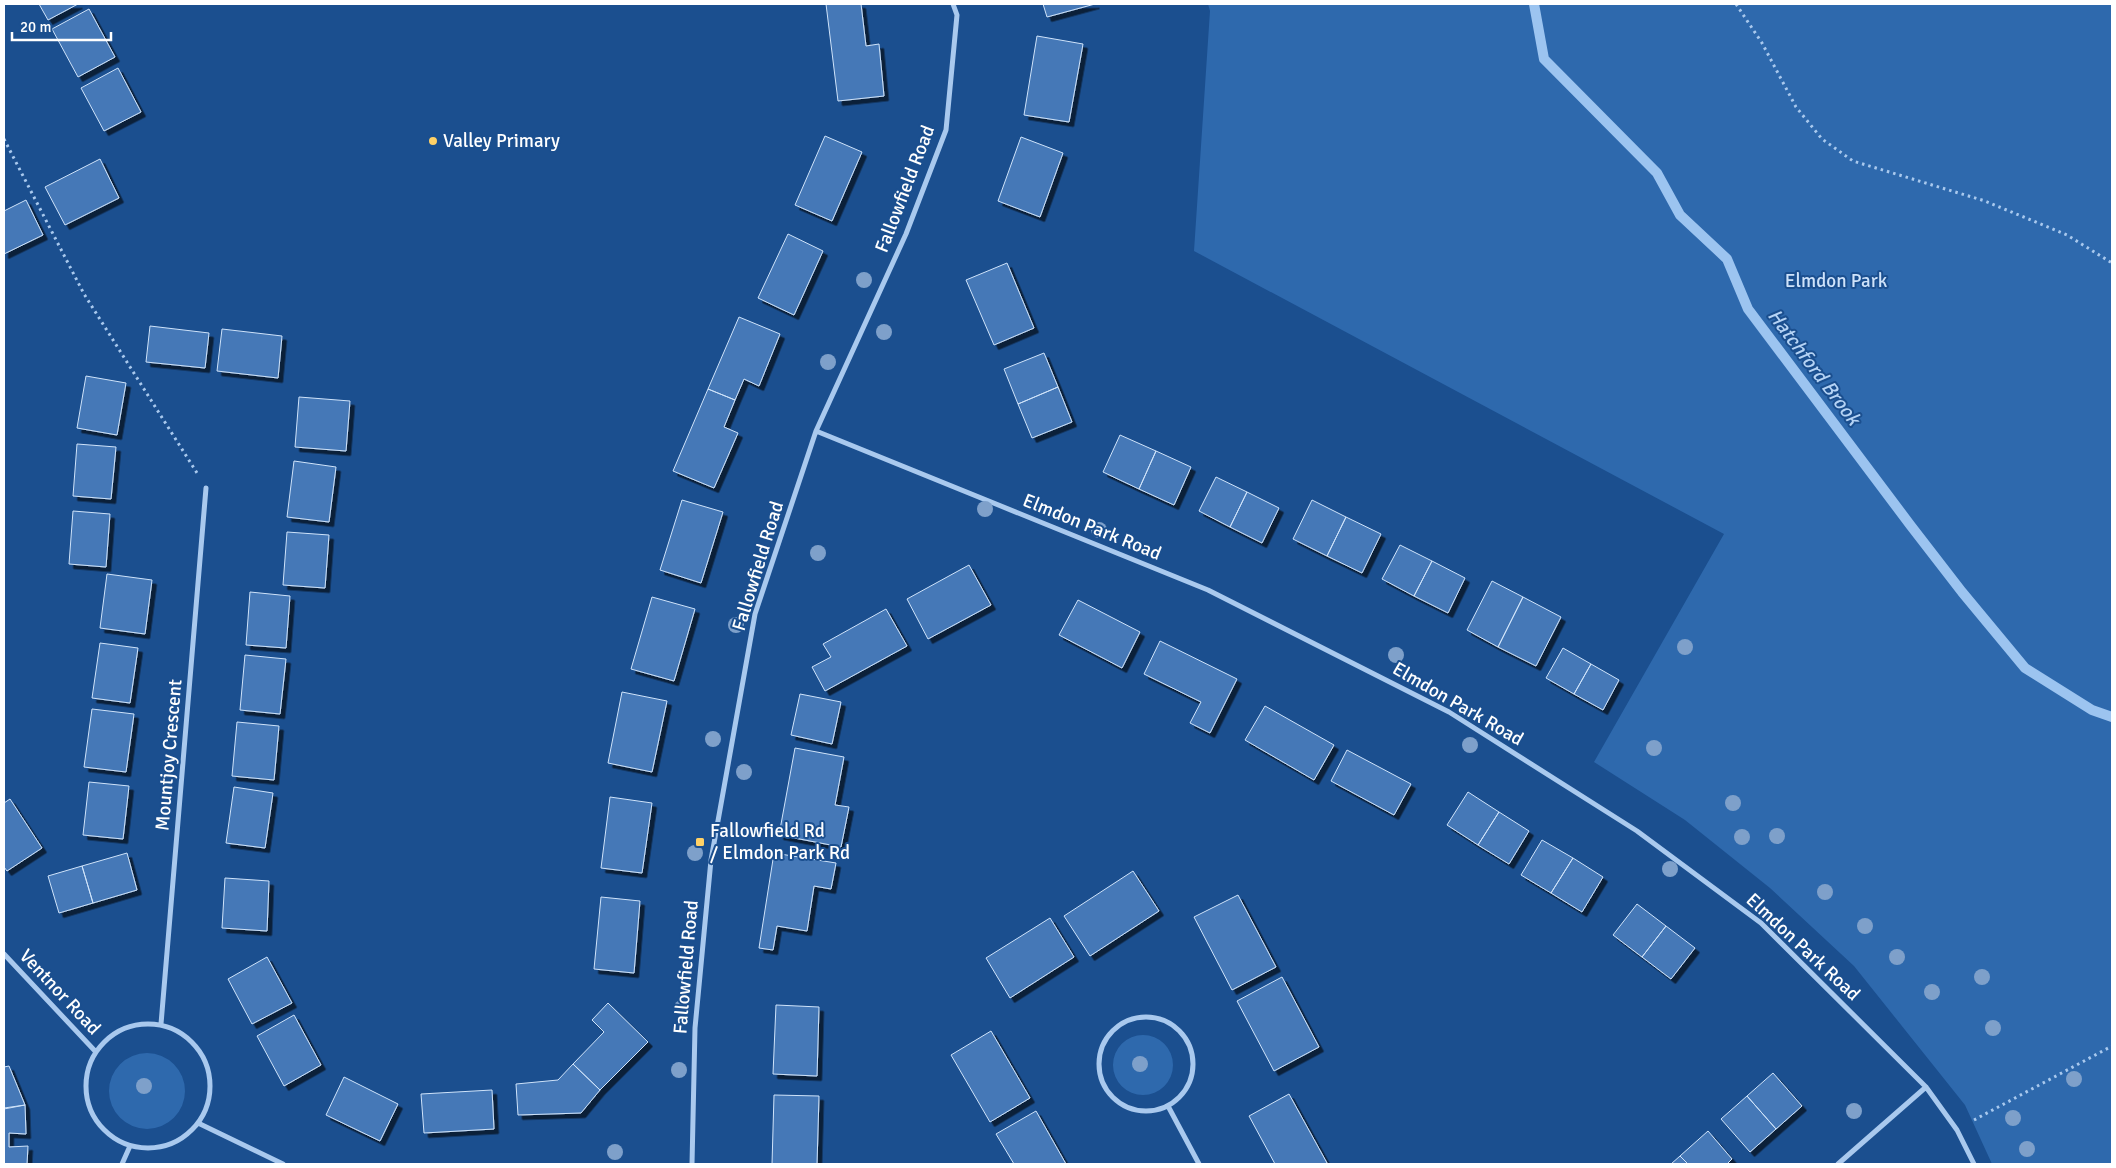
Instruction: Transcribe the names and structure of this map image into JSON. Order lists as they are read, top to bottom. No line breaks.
{"streets":{"street":["Fallowfield Road","Elmdon Park Road","Mountjoy Crescent","Ventnor Road"]},"crossings":[["Fallowfield Road","Elmdon Park Road"],["Mountjoy Crescent","Ventnor Road"]],"water":["Hatchford Brook"],"parks":["Elmdon Park"],"places":{"other":["Valley Primary"],"transit":["Fallowfield Rd / Elmdon Park Rd"]},"scale_bar":"20 m"}
